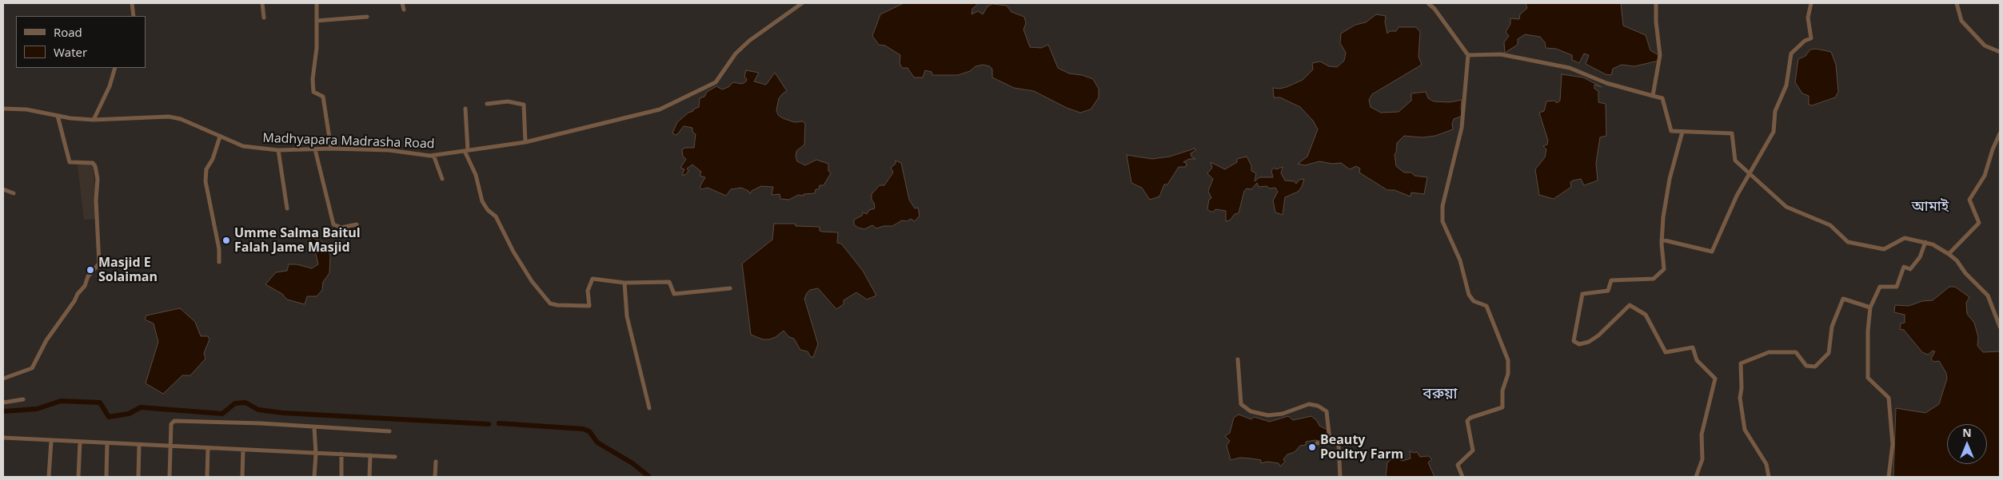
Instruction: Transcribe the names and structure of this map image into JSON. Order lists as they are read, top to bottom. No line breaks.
{"streets":{"street":["Madhyapara Madrasha Road"]},"districts":["আমাই","বরুয়া"],"places":["Umme Salma Baitul Falah Jame Masjid","Masjid E Solaiman","Beauty Poultry Farm"],"legend":["Road","Water"],"north":"top"}
